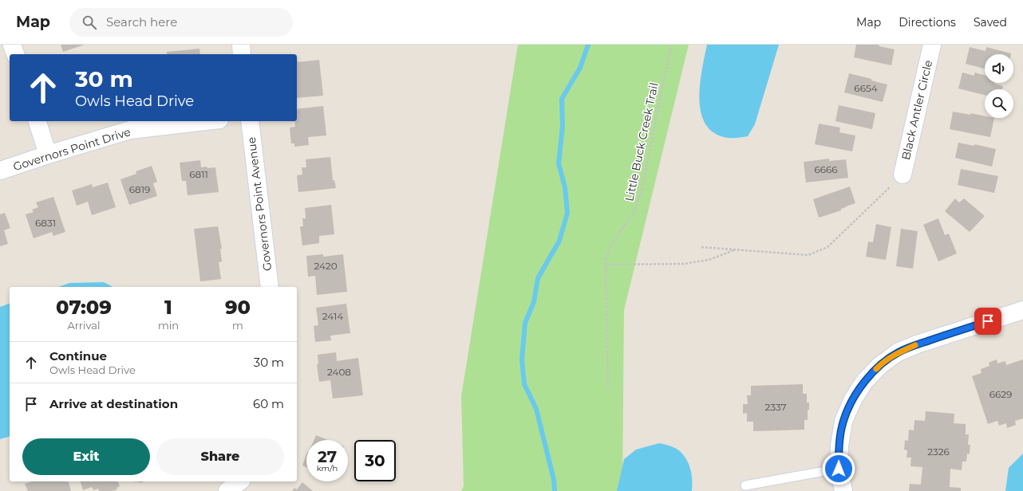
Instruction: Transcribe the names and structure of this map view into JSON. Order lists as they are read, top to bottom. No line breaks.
{"streets":{"street":["Black Antler Circle","Governors Point Drive","Governors Point Avenue"],"path":["Little Buck Creek Trail"]},"house_numbers":["6654","6666","6811","6819","6831","2420","2414","2408","6629","2337","2326"],"page":{"header":"Map","search":"Search here","nav":["Map","Directions","Saved"],"turn":["30 m","Owls Head Drive"],"eta":["07:09","Arrival","1","min","90","m"],"list":[{"name":"Continue","note":"Owls Head Drive","value":"30 m"},{"name":"Arrive at destination","value":"60 m"}],"buttons":["Exit","Share"],"speed":"27 km/h","limit":"30"}}
